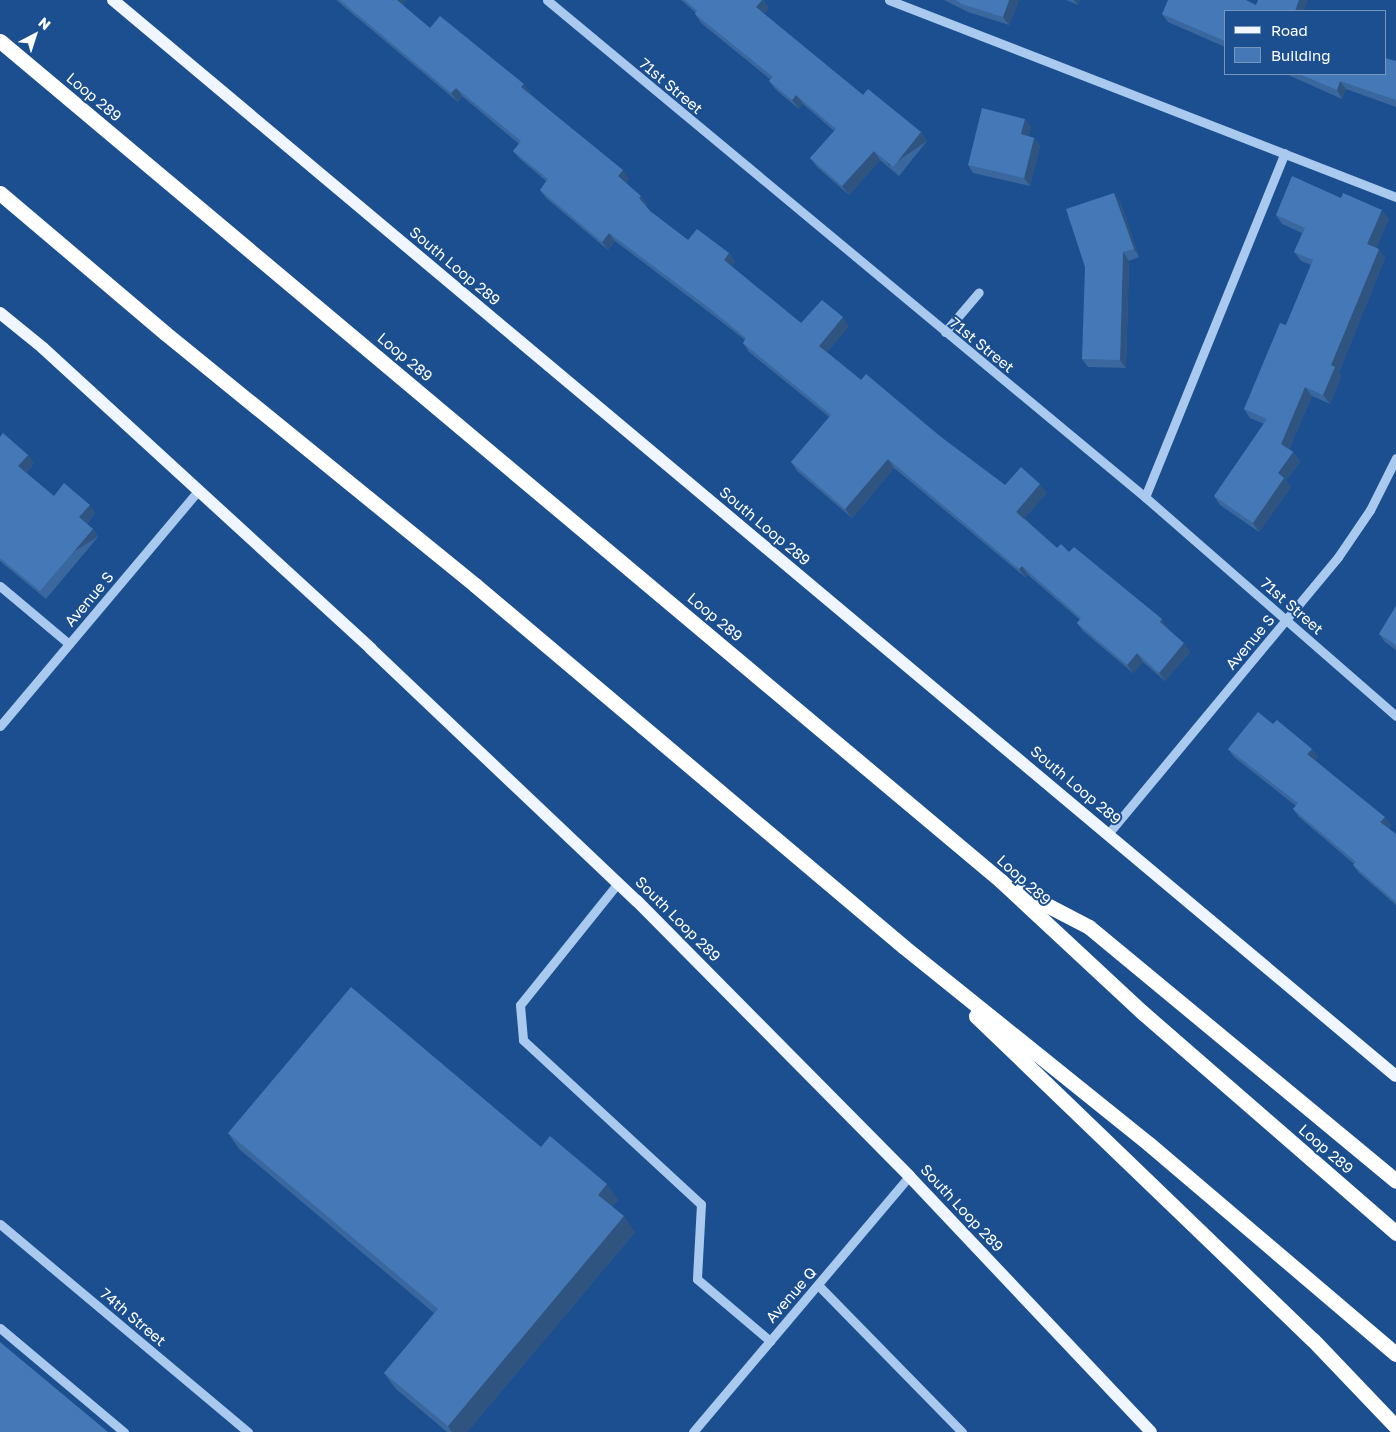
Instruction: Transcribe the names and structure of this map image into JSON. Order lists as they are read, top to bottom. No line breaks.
{"streets":{"highway":["Loop 289"],"main road":["South Loop 289"],"street":["71st Street","Avenue S","Avenue Q","74th Street"]},"crossings":[["71st Street","Avenue S"],["South Loop 289","Avenue S"],["South Loop 289","Avenue Q"]],"legend":["Road","Building"],"north":"top right"}
